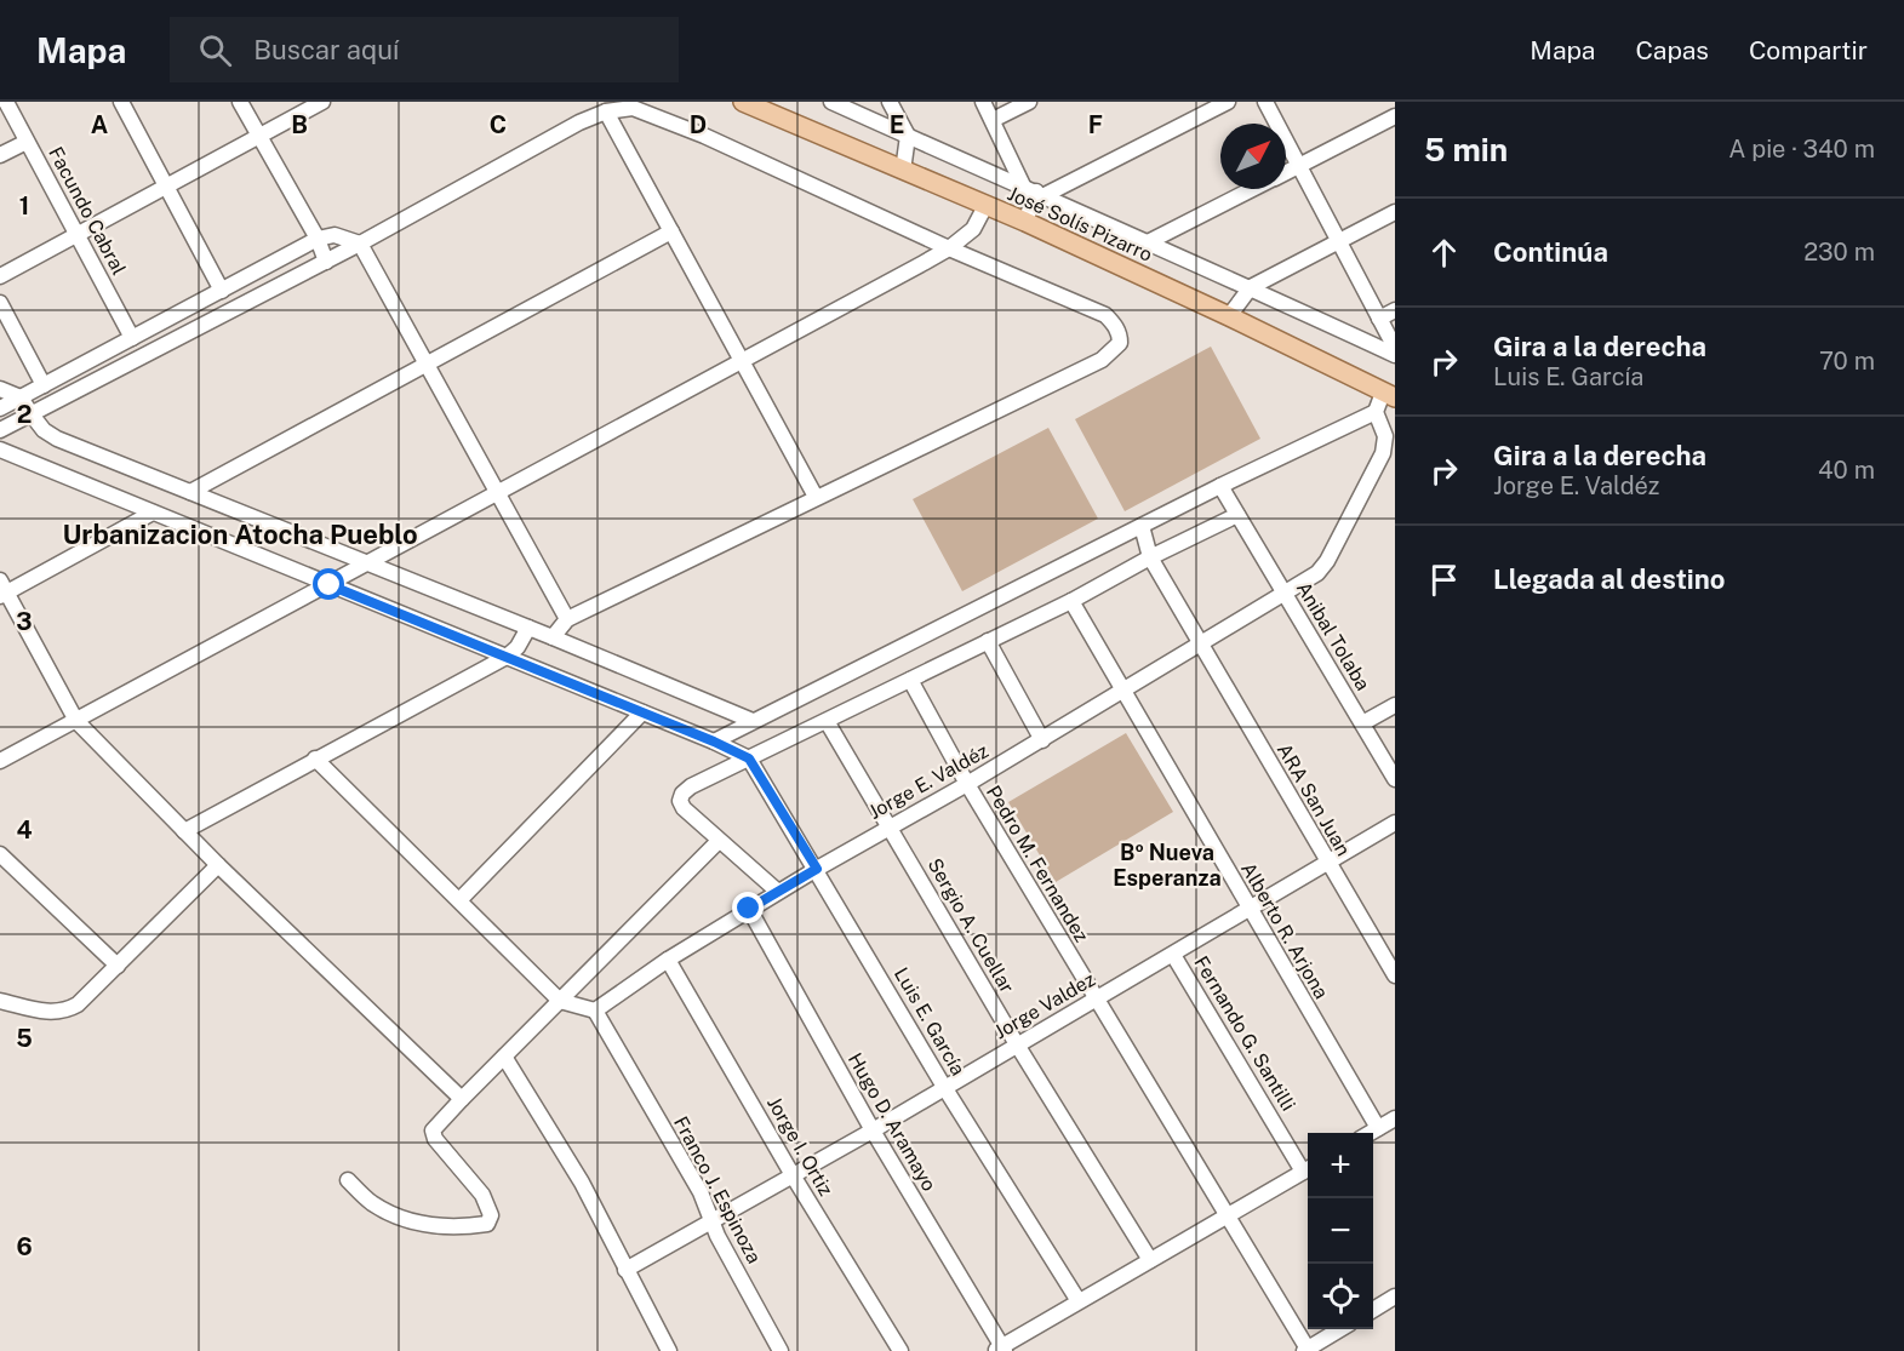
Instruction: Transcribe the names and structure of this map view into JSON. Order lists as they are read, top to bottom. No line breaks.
{"streets":{"main road":["José Solís Pizarro"],"street":["Facundo Cabral","Anibal Tolaba","Jorge E. Valdéz","ARA San Juan","Pedro M. Fernandez","Sergio A. Cuellar","Alberto R. Arjona","Jorge Valdez","Luis E. García","Fernando G. Santilli","Hugo D. Aramayo","Jorge I. Ortiz","Franco J. Espinoza"]},"crossings":[["Anibal Tolaba","Jorge E. Valdéz"],["Jorge E. Valdéz","ARA San Juan"],["Jorge E. Valdéz","Pedro M. Fernandez"],["Jorge E. Valdéz","Sergio A. Cuellar"],["Jorge E. Valdéz","Alberto R. Arjona"],["Jorge E. Valdéz","Luis E. García"],["Jorge E. Valdéz","Hugo D. Aramayo"],["Jorge E. Valdéz","Jorge I. Ortiz"],["Jorge E. Valdéz","Franco J. Espinoza"],["ARA San Juan","Jorge Valdez"],["Pedro M. Fernandez","Jorge Valdez"],["Sergio A. Cuellar","Jorge Valdez"],["Alberto R. Arjona","Jorge Valdez"],["Jorge Valdez","Luis E. García"],["Jorge Valdez","Fernando G. Santilli"],["Jorge Valdez","Hugo D. Aramayo"],["Jorge Valdez","Jorge I. Ortiz"],["Jorge Valdez","Franco J. Espinoza"]],"districts":["Urbanizacion Atocha Pueblo","Bº Nueva Esperanza"],"north":"top right","page":{"header":"Mapa","search":"Buscar aquí","nav":["Mapa","Capas","Compartir"],"heading":["5 min","A pie · 340 m"],"list":[["Continúa","230 m"],["Gira a la derecha","Luis E. García","70 m"],["Gira a la derecha","Jorge E. Valdéz","40 m"],"Llegada al destino"],"map_buttons":["+","−"]},"grid":{"columns":["A","B","C","D","E","F"],"rows":["1","2","3","4","5","6"]}}
